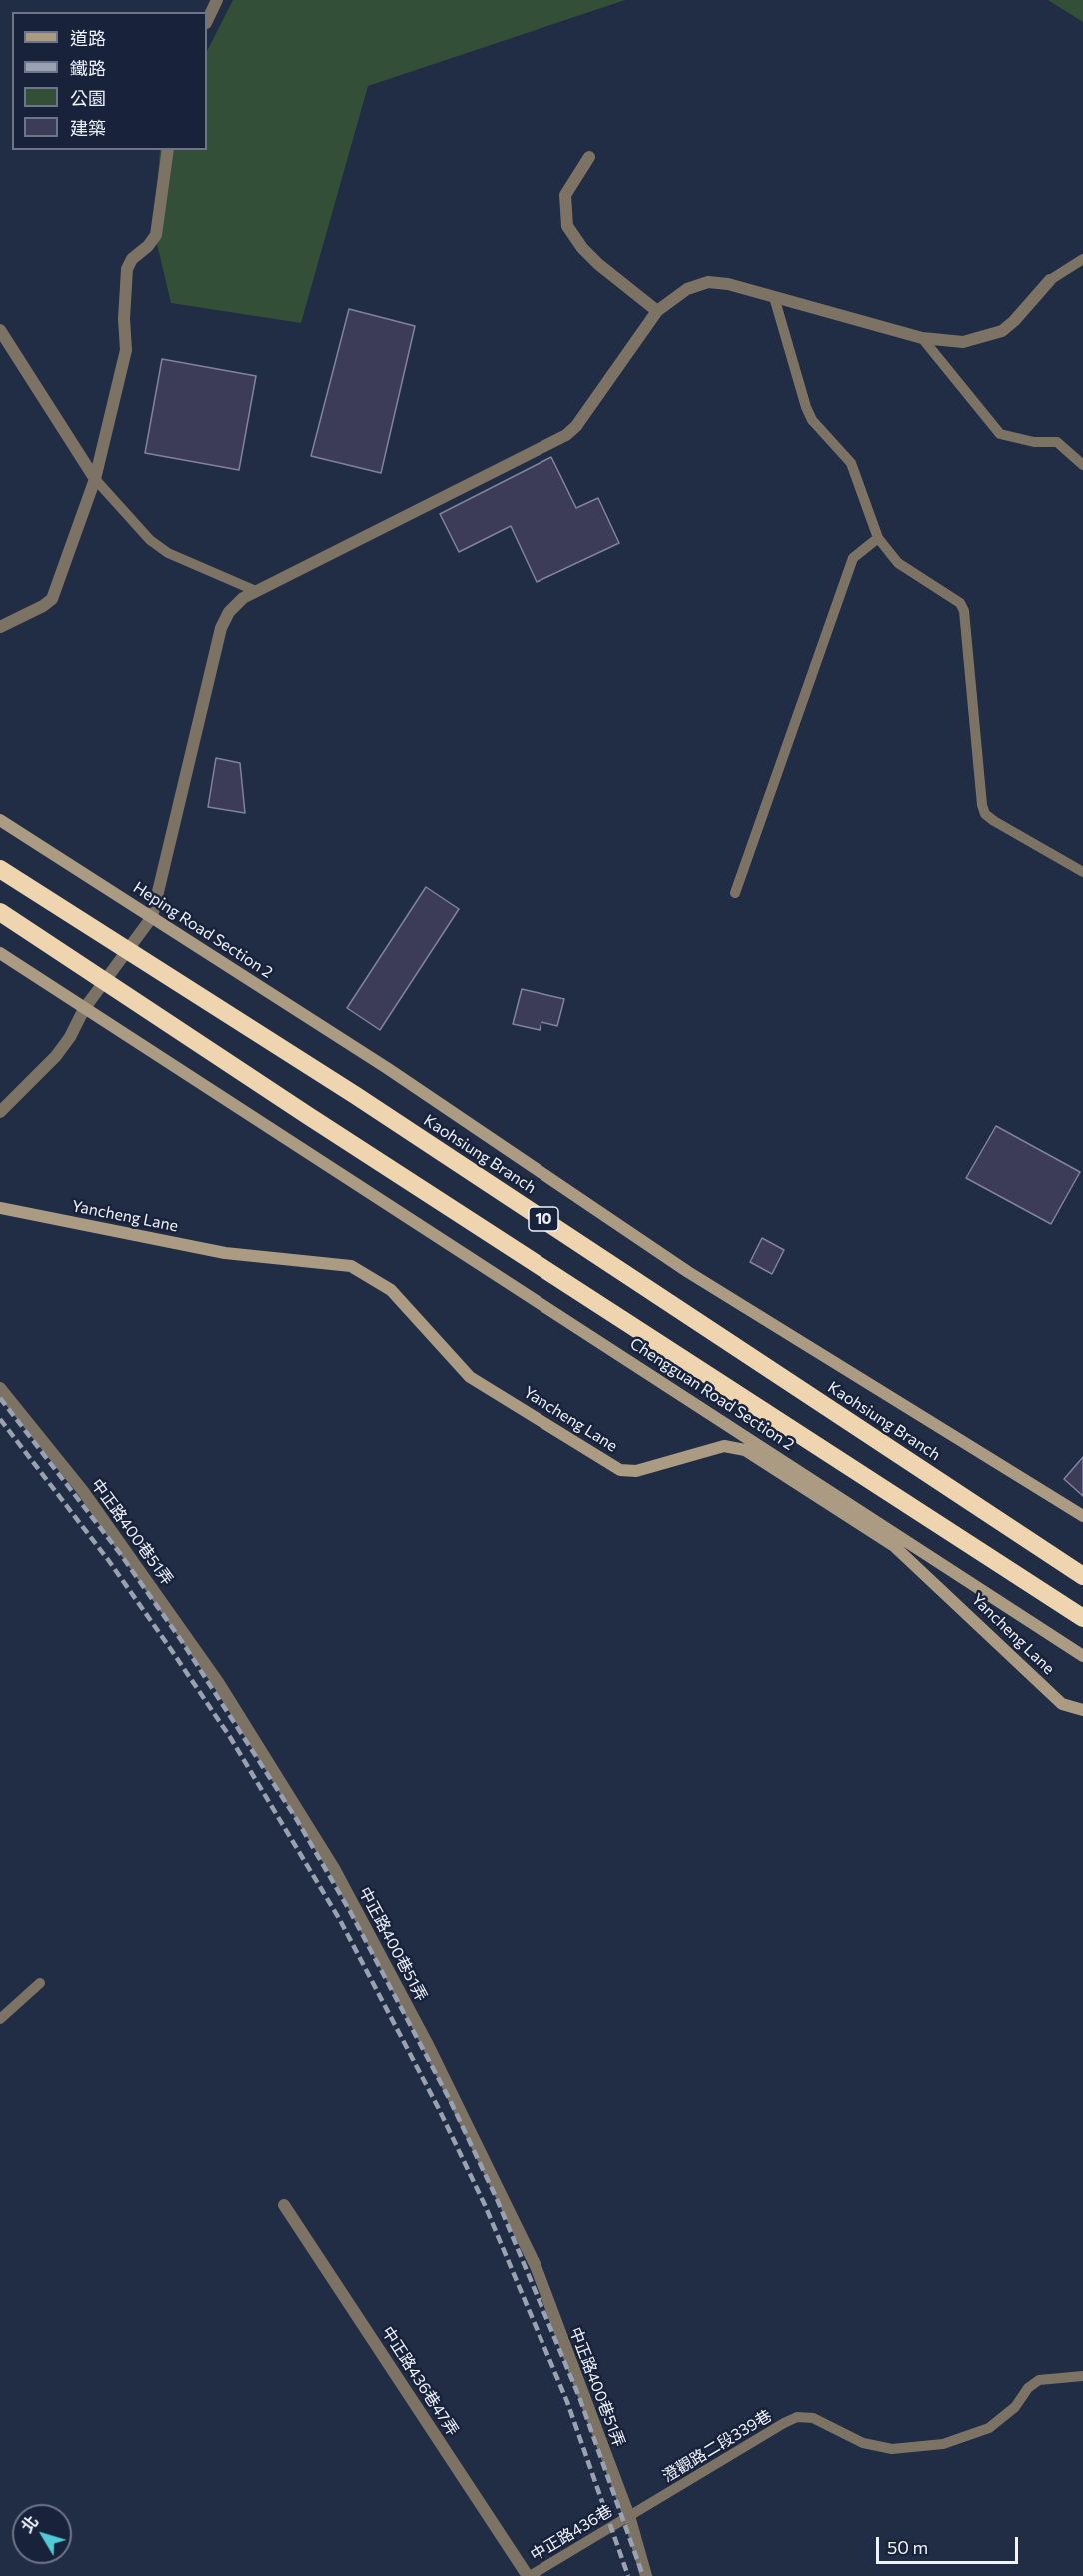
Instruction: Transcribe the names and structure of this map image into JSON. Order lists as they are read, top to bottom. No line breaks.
{"streets":{"highway":["Kaohsiung Branch","10"],"street":["Heping Road Section 2","Yancheng Lane","Chengguan Road Section 2","中正路400巷51弄","中正路436巷47弄"],"lane":["澄觀路二段339巷","中正路436巷"]},"crossings":[["中正路400巷51弄","澄觀路二段339巷"],["中正路400巷51弄","中正路436巷"],["中正路436巷47弄","中正路436巷"],["澄觀路二段339巷","中正路436巷"]],"legend":["道路","鐵路","公園","建築"],"scale_bar":"50 m","north":"top left"}
